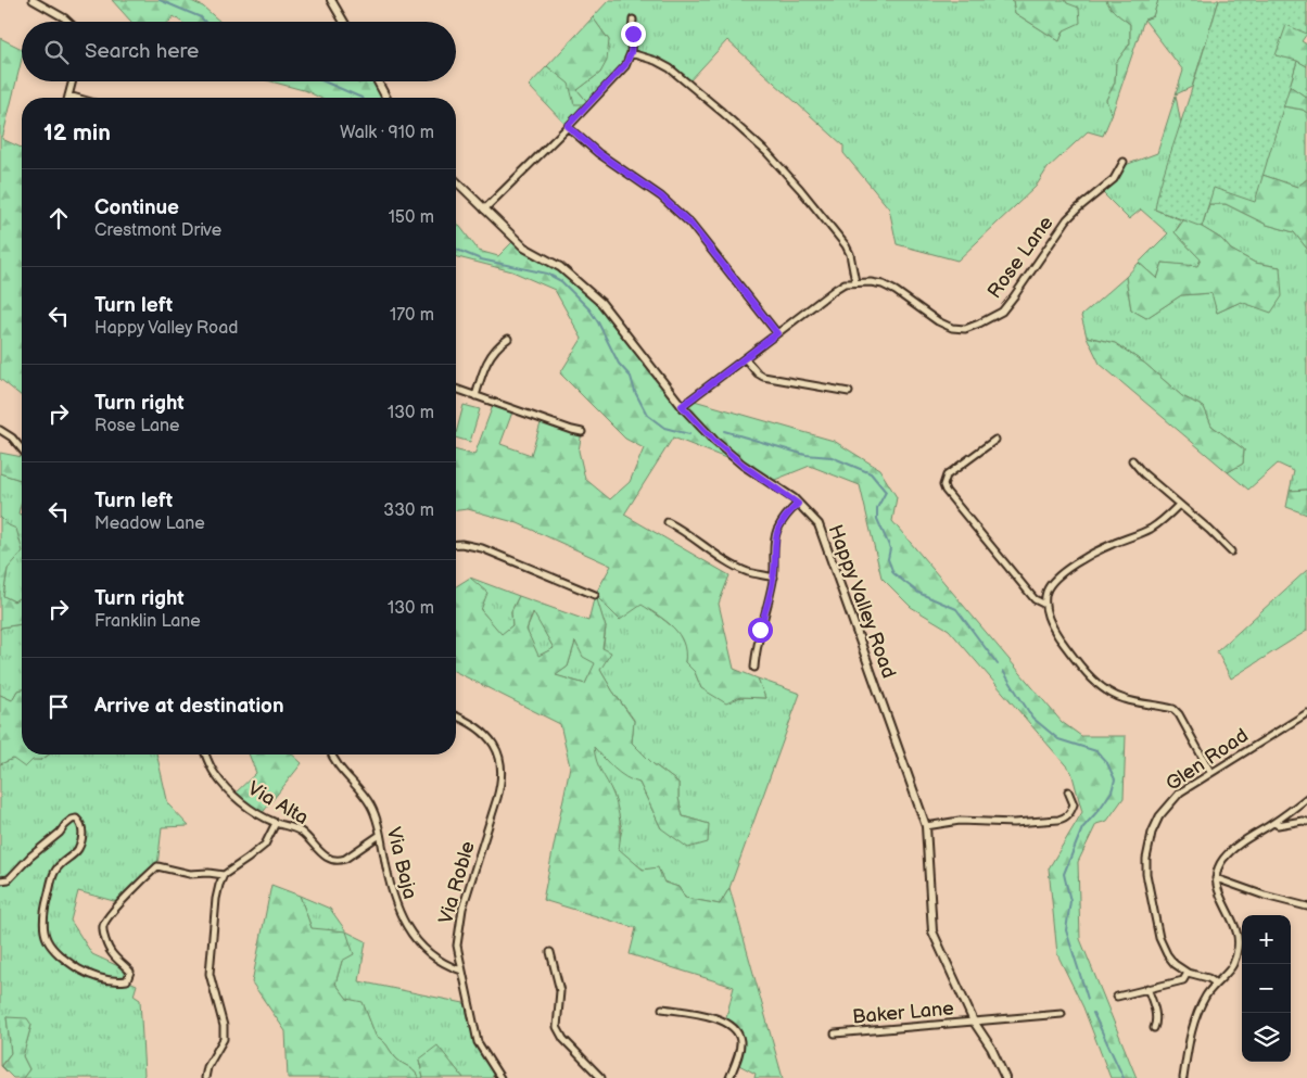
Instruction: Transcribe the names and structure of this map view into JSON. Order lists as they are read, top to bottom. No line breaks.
{"streets":{"street":["Rose Lane","Happy Valley Road","Glen Road","Via Alta","Via Baja","Via Roble","Baker Lane"]},"crossings":[["Rose Lane","Happy Valley Road"],["Happy Valley Road","Baker Lane"],["Via Alta","Via Baja"],["Via Baja","Via Roble"]],"page":{"search":"Search here","heading":["12 min","Walk · 910 m"],"list":[["Continue","Crestmont Drive","150 m"],["Turn left","Happy Valley Road","170 m"],["Turn right","Rose Lane","130 m"],["Turn left","Meadow Lane","330 m"],["Turn right","Franklin Lane","130 m"],"Arrive at destination"],"map_buttons":["+","−"]}}
